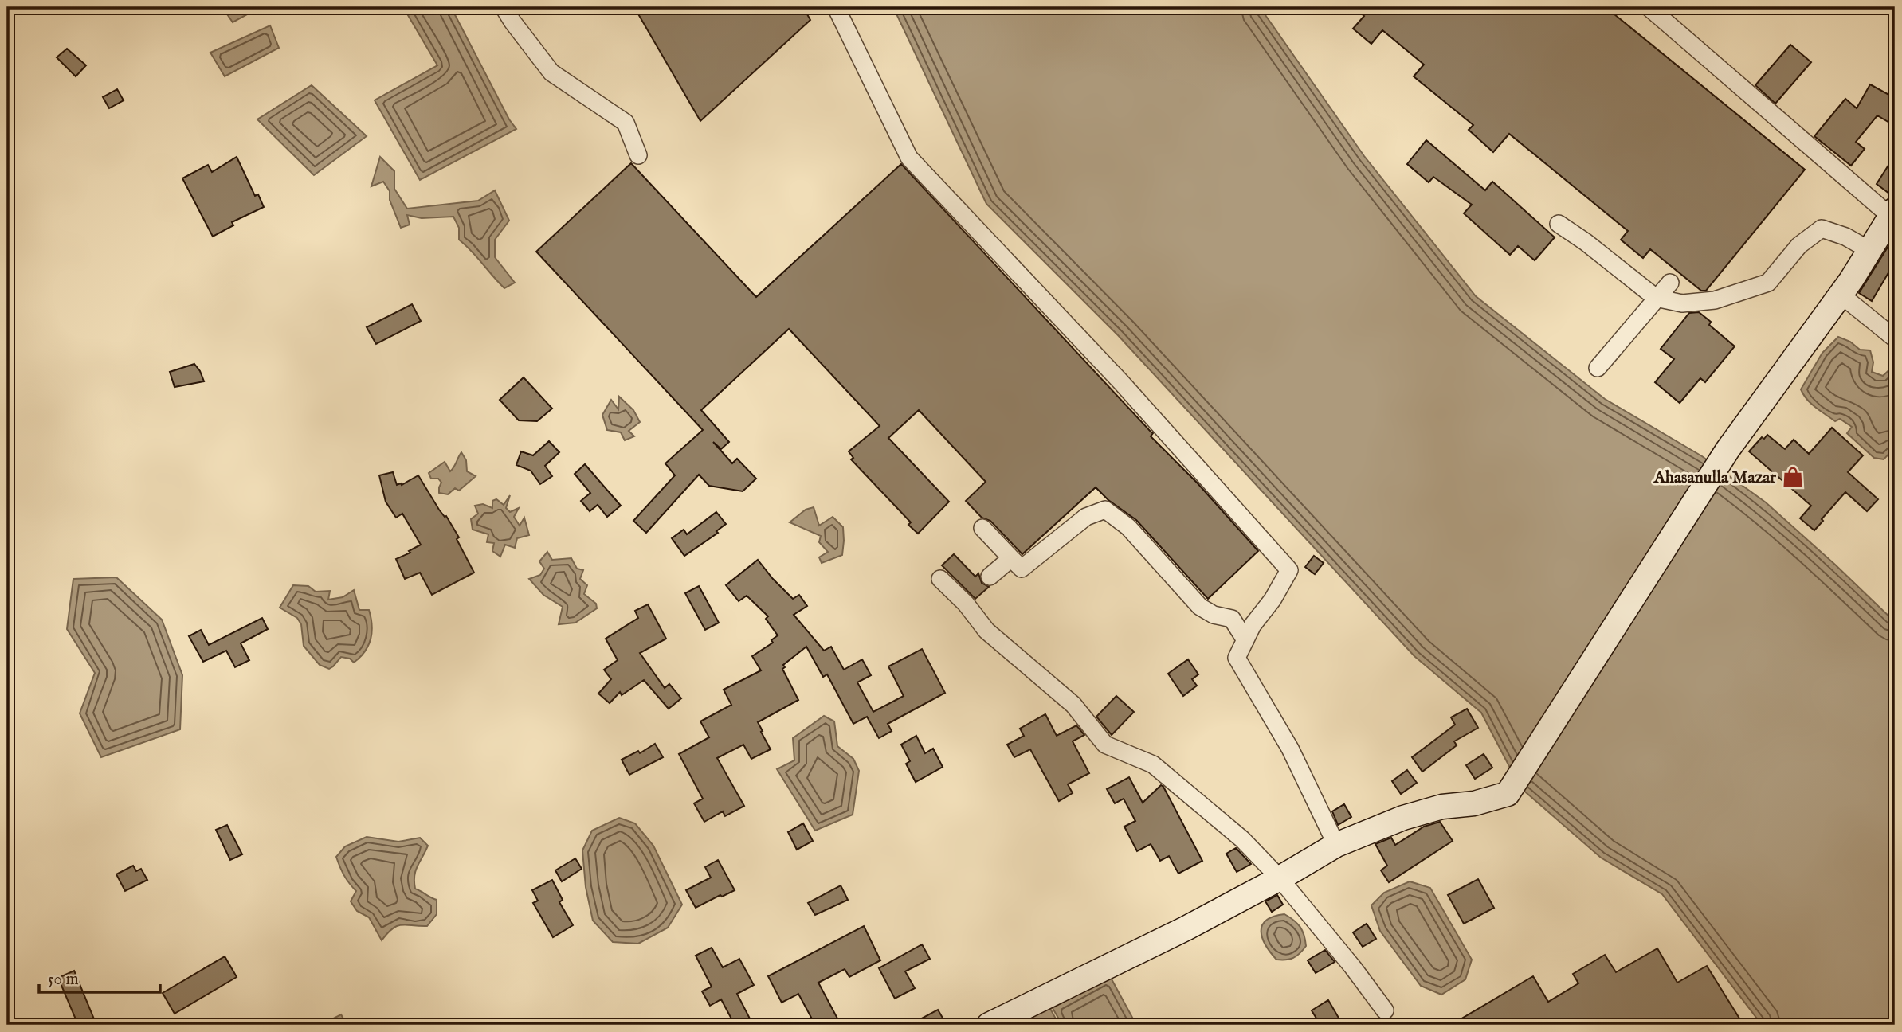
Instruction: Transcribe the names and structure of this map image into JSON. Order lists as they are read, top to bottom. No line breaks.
{"places":{"shop":["Ahasanulla Mazar"]},"scale_bar":"50 m"}
